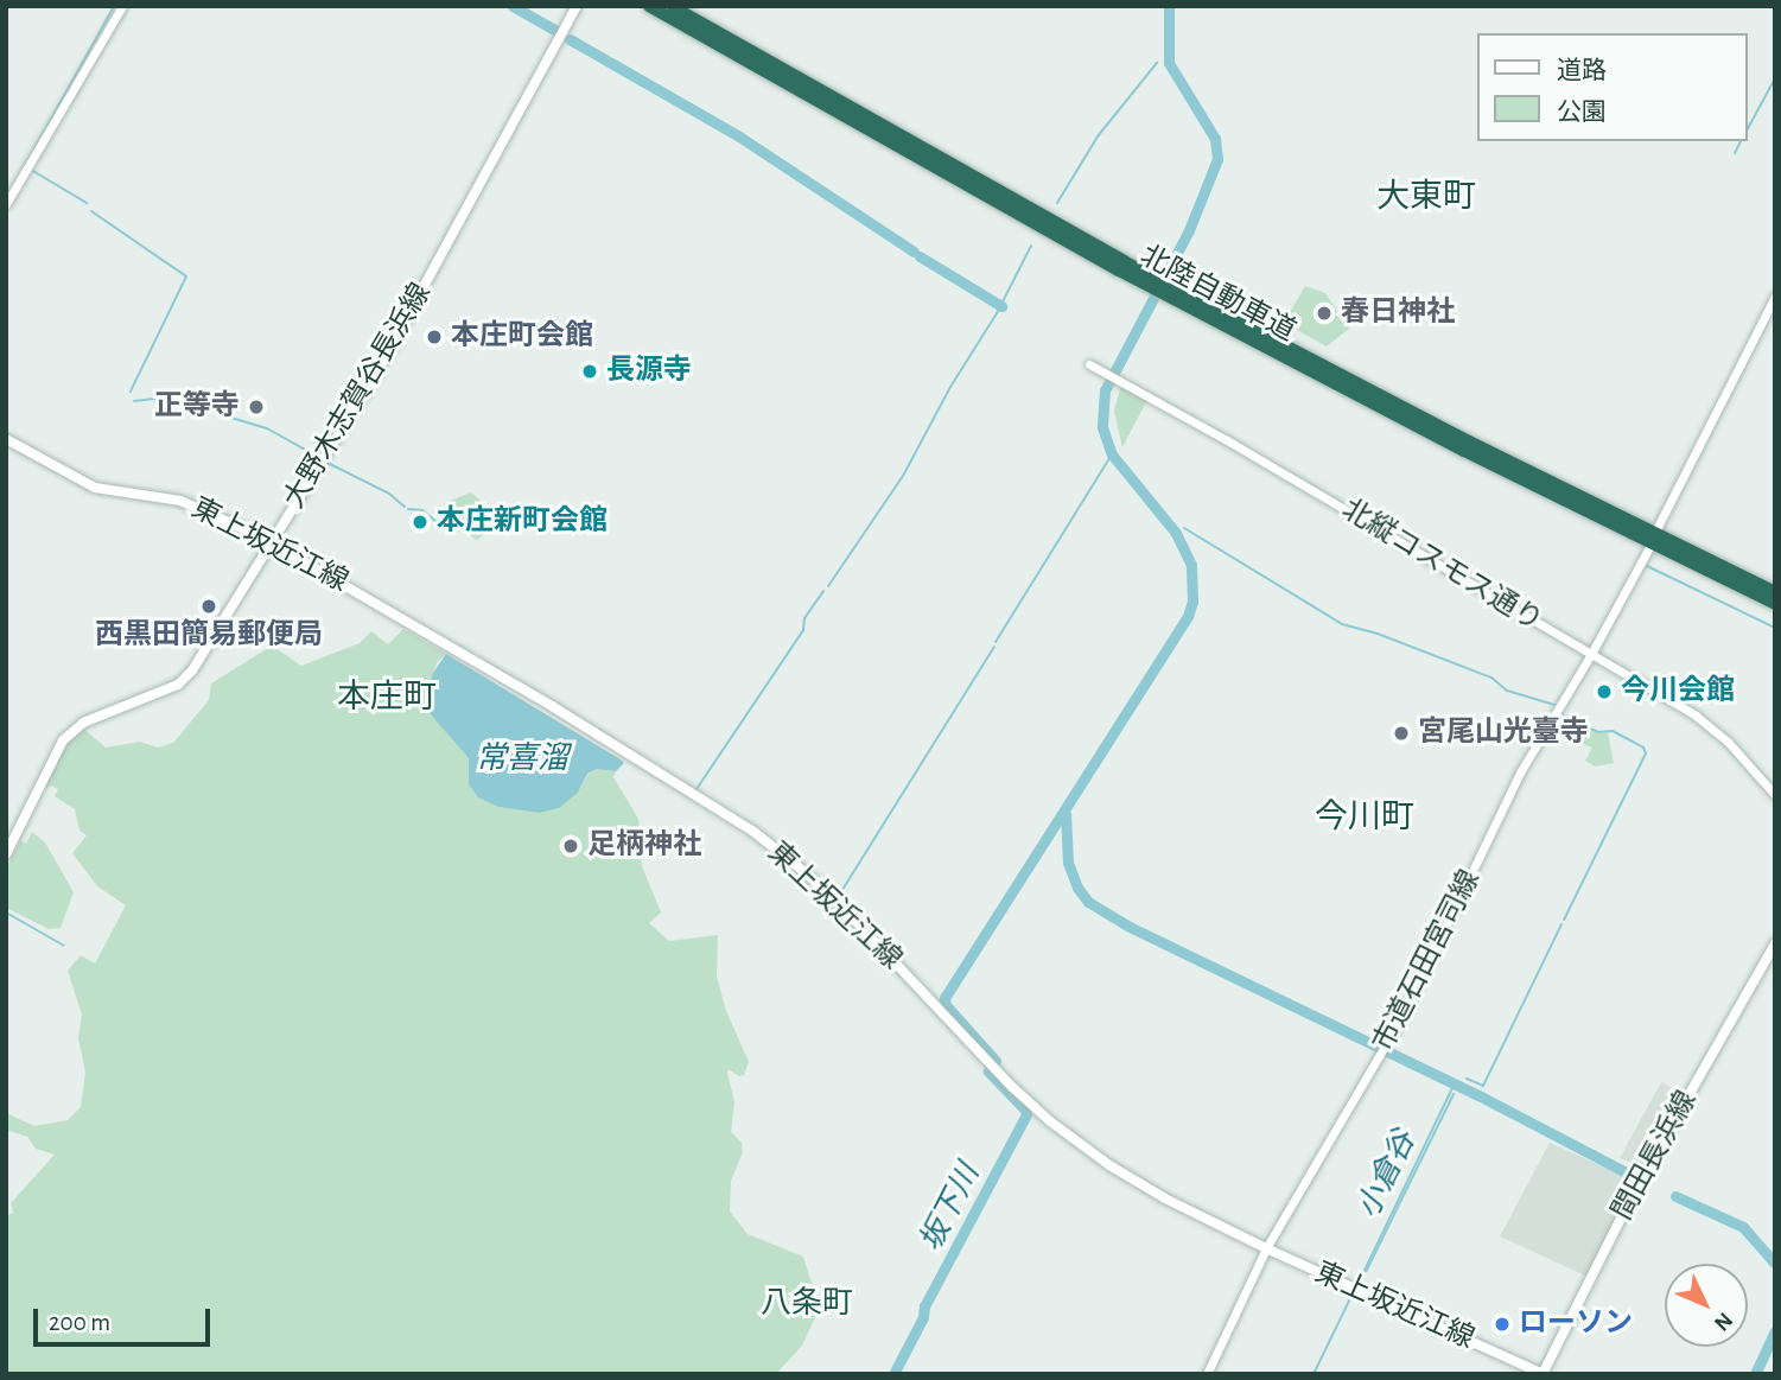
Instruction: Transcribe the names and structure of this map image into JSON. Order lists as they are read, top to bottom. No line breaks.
{"streets":{"highway":["北陸自動車道"],"main road":["大野木志賀谷長浜線","東上坂近江線","間田長浜線"],"street":["北縦コスモス通り","市道石田宮司線"]},"crossings":[["大野木志賀谷長浜線","東上坂近江線"],["東上坂近江線","市道石田宮司線"],["東上坂近江線","間田長浜線"],["北縦コスモス通り","市道石田宮司線"]],"districts":["大東町","本庄町","今川町","八条町"],"water":["常喜溜","小倉谷","坂下川"],"places":["春日神社","本庄町会館","長源寺","正等寺","本庄新町会館","西黒田簡易郵便局","今川会館","宮尾山光臺寺","足柄神社","ローソン"],"legend":["道路","公園"],"scale_bar":"200 m","north":"bottom right"}
